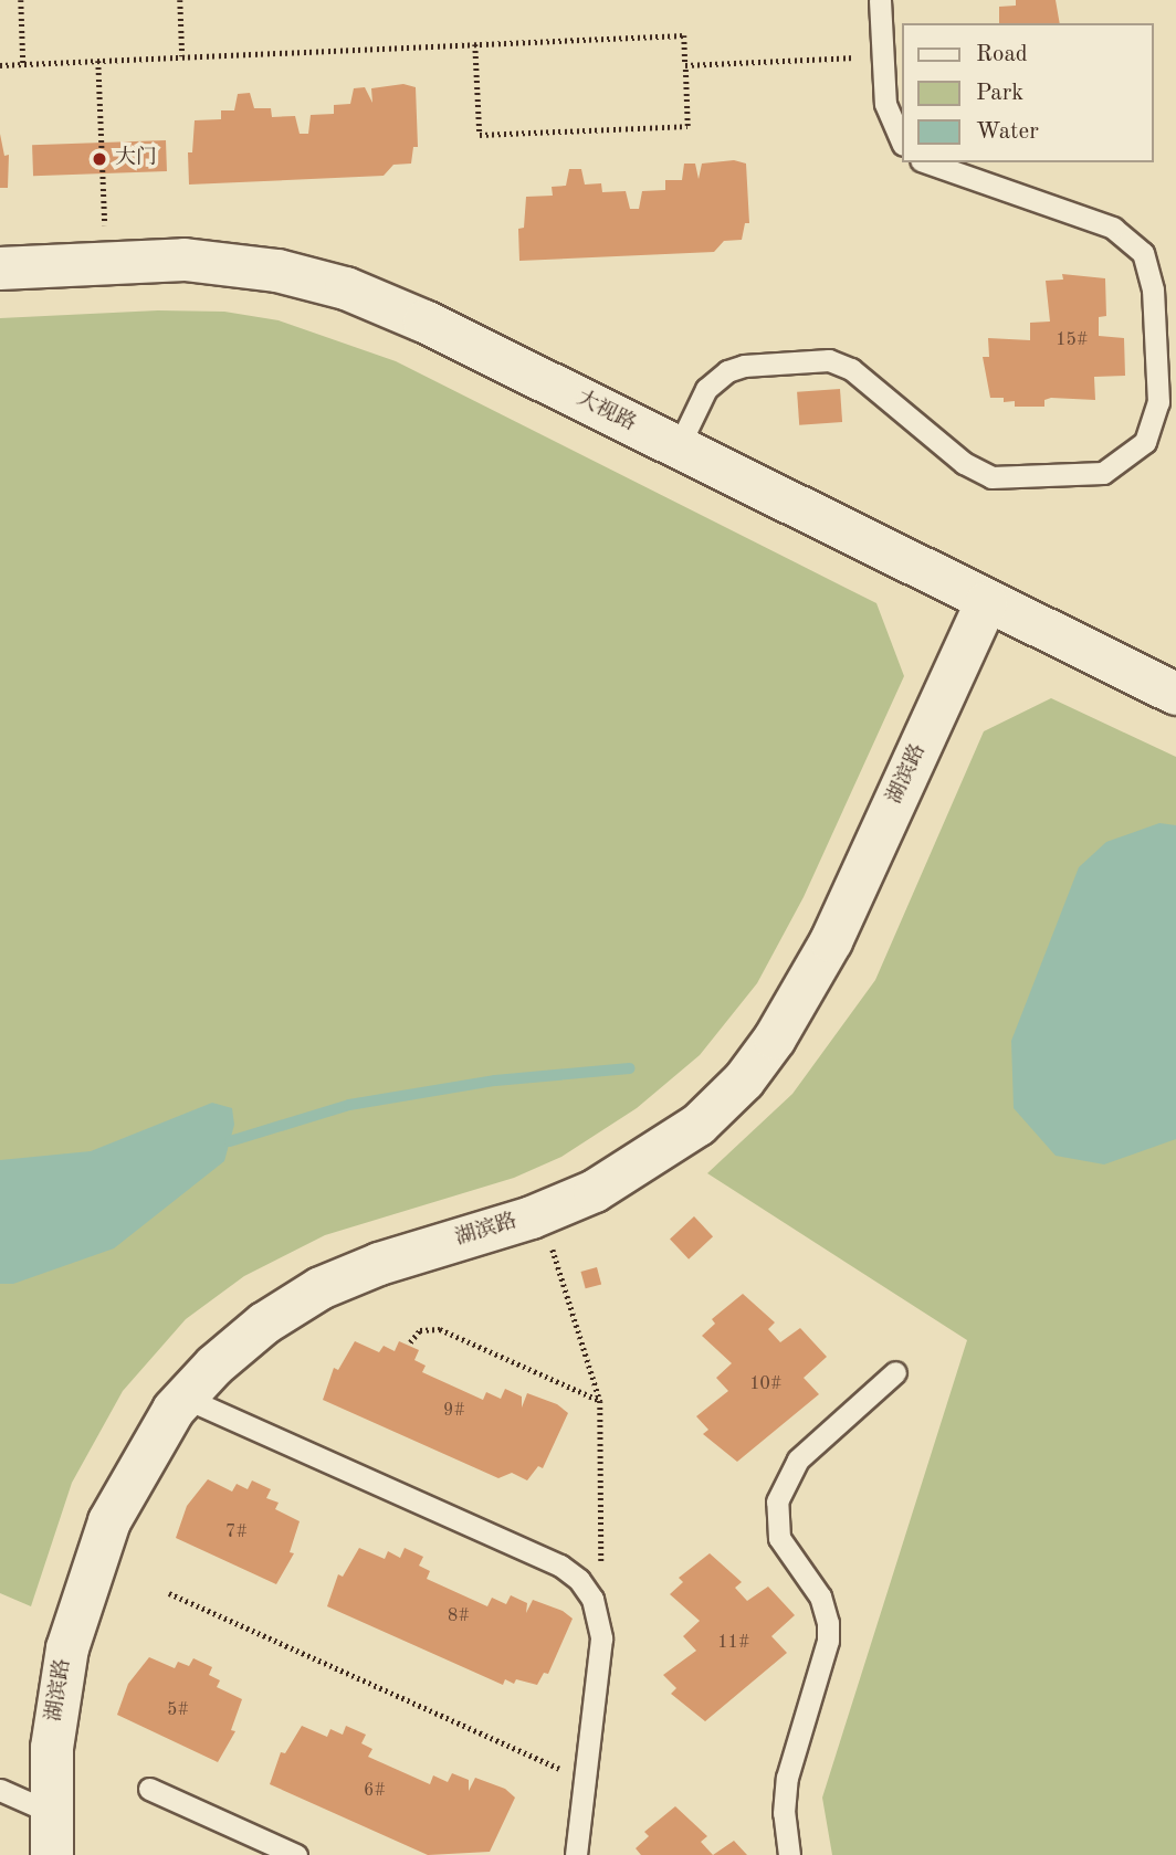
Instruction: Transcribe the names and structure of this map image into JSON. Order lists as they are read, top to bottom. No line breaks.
{"streets":{"street":["大视路","湖滨路"]},"crossings":[["大视路","湖滨路"]],"places":["大门"],"house_numbers":["15#","10#","9#","7#","8#","11#","5#","6#"],"legend":["Road","Park","Water"]}
